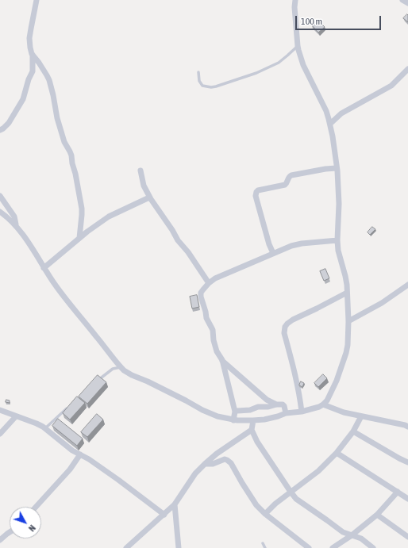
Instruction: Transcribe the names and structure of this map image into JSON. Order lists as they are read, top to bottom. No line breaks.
{"scale_bar":"100 m","north":"bottom right"}
